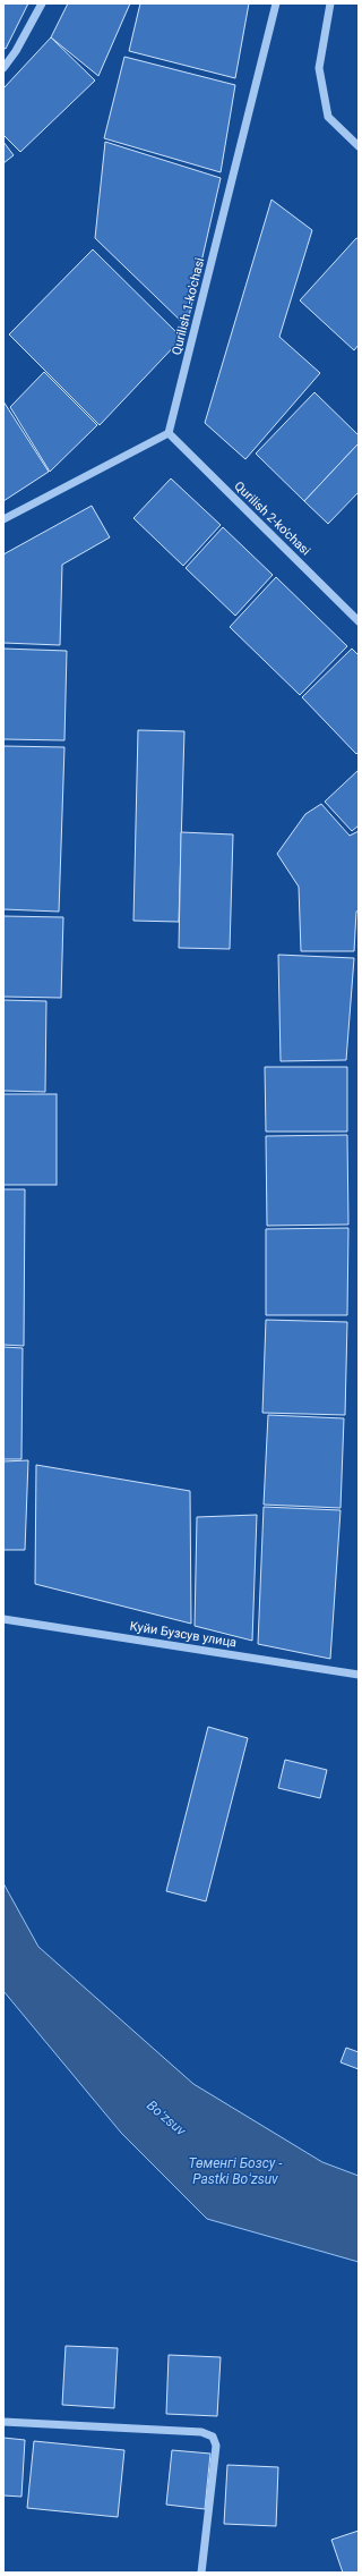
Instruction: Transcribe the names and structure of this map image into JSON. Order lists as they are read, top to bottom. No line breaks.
{"streets":{"street":["Qurilish 1-ko'chasi","Qurilish 2-ko'chasi","Куйи Бузсув улица"]},"crossings":[["Qurilish 1-ko'chasi","Qurilish 2-ko'chasi"]],"water":["Boʻzsuv","Төменгі Бозсу - Pastki Boʻzsuv"]}
